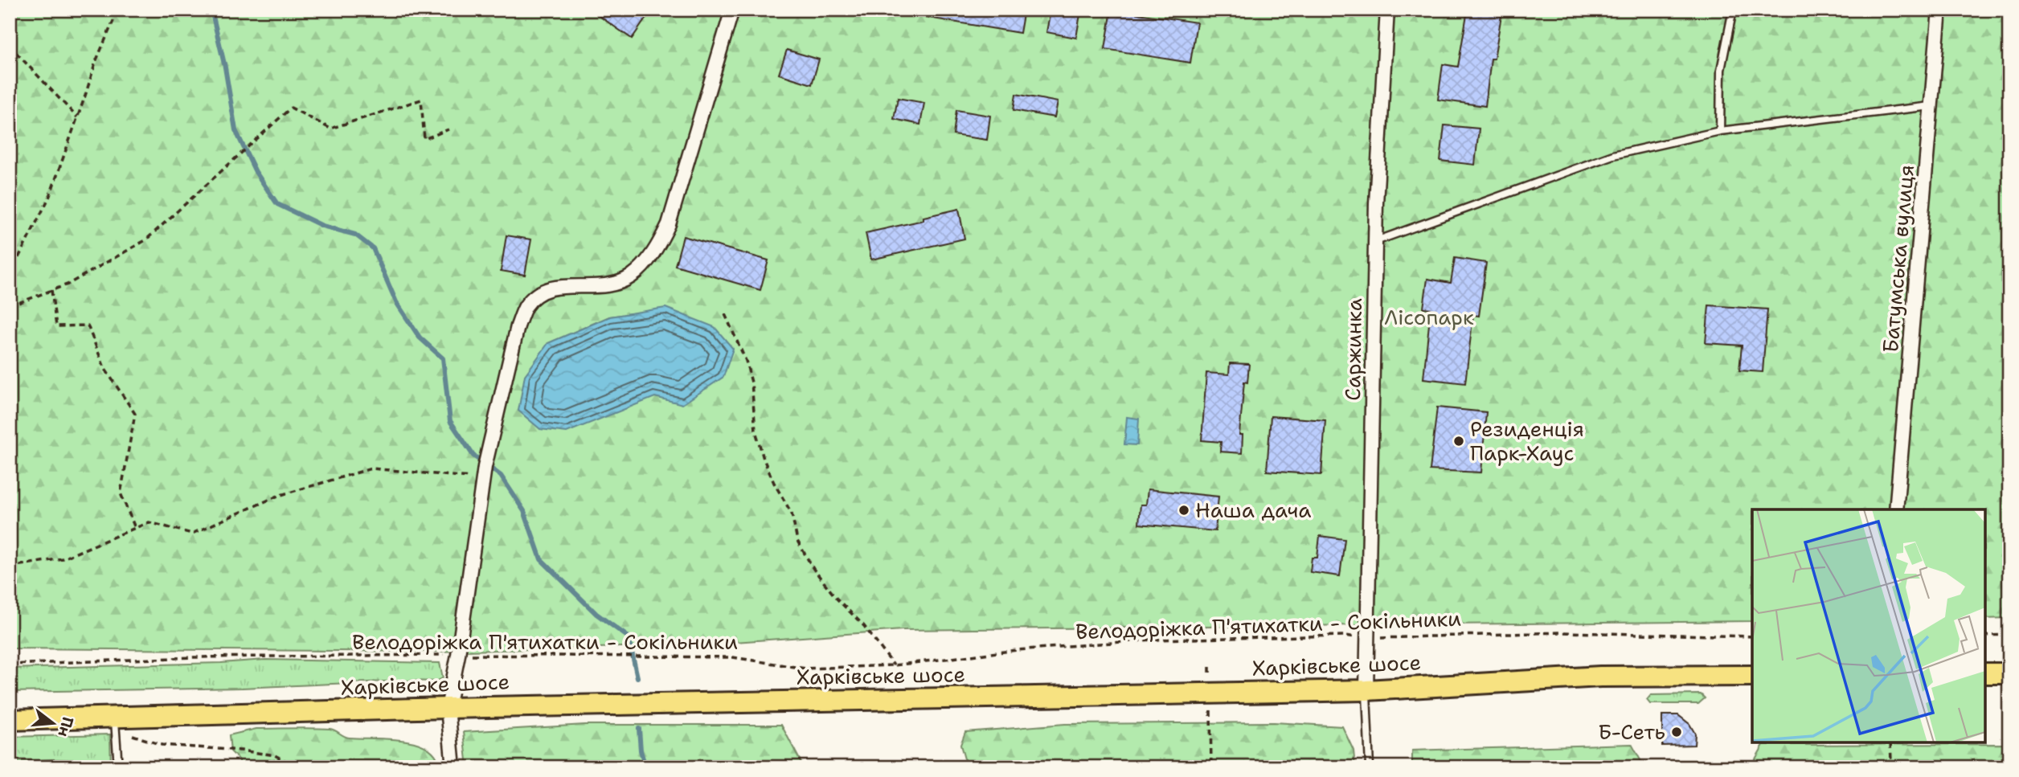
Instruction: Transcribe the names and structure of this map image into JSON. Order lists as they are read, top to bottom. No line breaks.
{"streets":{"main road":["Харківське шосе"],"street":["Батумська вулиця","Саржинка"],"path":["Велодоріжка П'ятихатки - Сокільники"]},"crossings":[["Саржинка","Велодоріжка П'ятихатки - Сокільники"],["Саржинка","Харківське шосе"]],"parks":["Лісопарк"],"places":["Резиденція Парк-Хаус","Наша дача","Б-Сеть"],"north":"right"}
